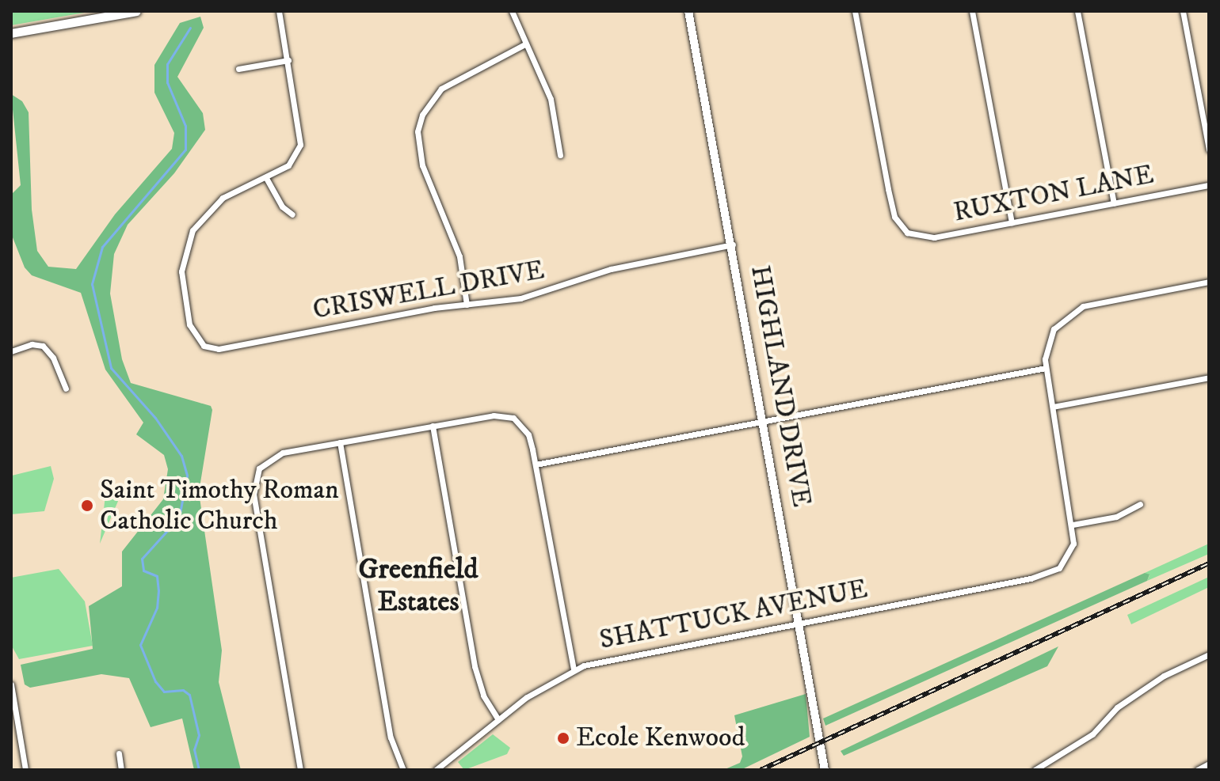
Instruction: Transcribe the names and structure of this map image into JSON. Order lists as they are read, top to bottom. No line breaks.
{"streets":{"street":["RUXTON LANE","CRISWELL DRIVE","HIGHLAND DRIVE","SHATTUCK AVENUE"]},"crossings":[["CRISWELL DRIVE","HIGHLAND DRIVE"],["HIGHLAND DRIVE","SHATTUCK AVENUE"]],"districts":["Greenfield Estates"],"places":["Saint Timothy Roman Catholic Church","Ecole Kenwood"]}
